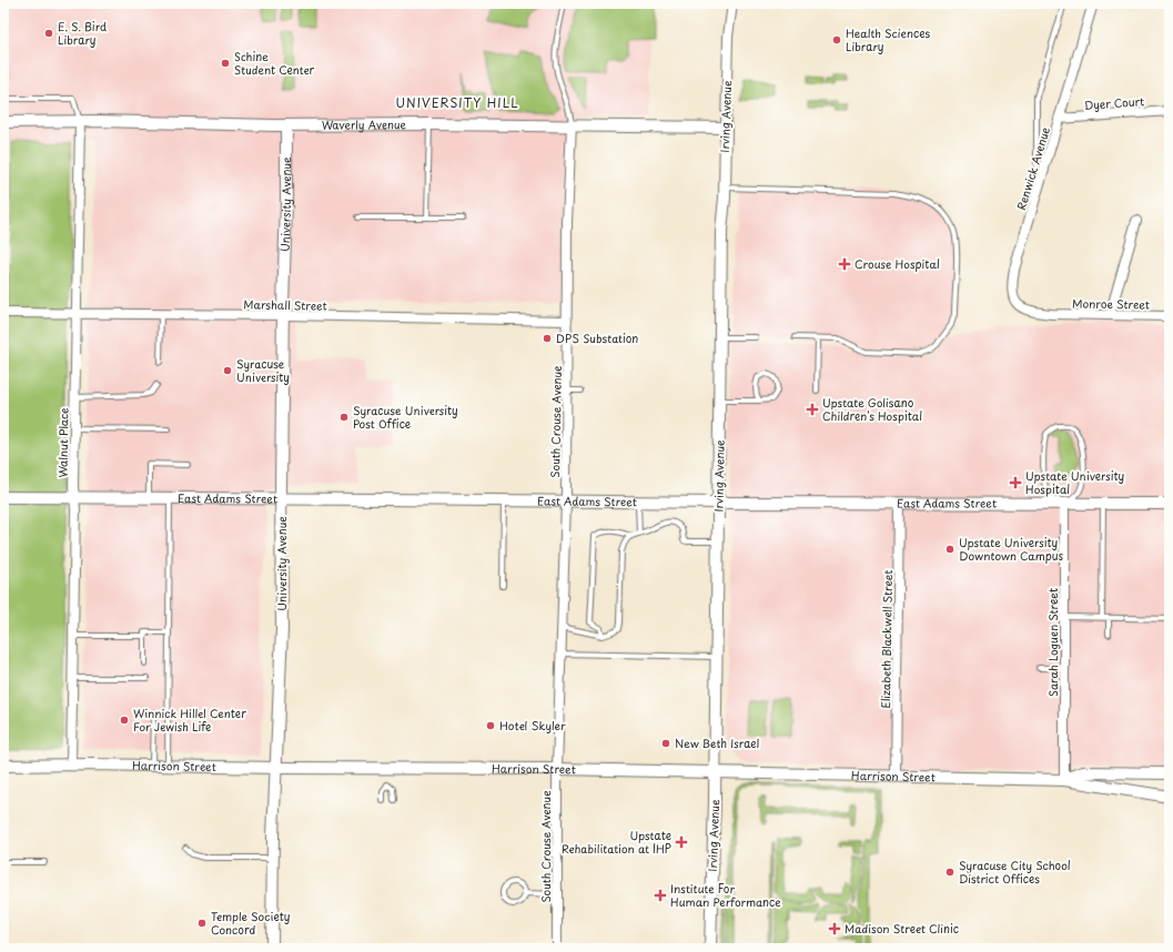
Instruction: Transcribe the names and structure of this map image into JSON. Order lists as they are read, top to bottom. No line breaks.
{"streets":{"street":["Dyer Court","Irving Avenue","Waverly Avenue","Renwick Avenue","University Avenue","Monroe Street","Marshall Street","South Crouse Avenue","Walnut Place","East Adams Street","Elizabeth Blackwell Street","Sarah Loguen Street","Harrison Street"]},"crossings":[["Dyer Court","Renwick Avenue"],["Irving Avenue","Waverly Avenue"],["Irving Avenue","East Adams Street"],["Irving Avenue","Harrison Street"],["Waverly Avenue","University Avenue"],["Waverly Avenue","South Crouse Avenue"],["Waverly Avenue","Walnut Place"],["Renwick Avenue","Monroe Street"],["University Avenue","Marshall Street"],["University Avenue","East Adams Street"],["University Avenue","Harrison Street"],["Marshall Street","South Crouse Avenue"],["Marshall Street","Walnut Place"],["South Crouse Avenue","East Adams Street"],["South Crouse Avenue","Harrison Street"],["Walnut Place","East Adams Street"],["Walnut Place","Harrison Street"],["East Adams Street","Elizabeth Blackwell Street"],["East Adams Street","Sarah Loguen Street"],["Elizabeth Blackwell Street","Harrison Street"],["Sarah Loguen Street","Harrison Street"]],"districts":["UNIVERSITY HILL"],"places":{"other":["E. S. Bird Library","Health Sciences Library","Schine Student Center","DPS Substation","Syracuse University","Syracuse University Post Office","Upstate University Downtown Campus","Winnick Hillel Center For Jewish Life","Hotel Skyler","New Beth Israel","Syracuse City School District Offices","Temple Society Concord"],"health":["Crouse Hospital","Upstate Golisano Children's Hospital","Upstate University Hospital","Upstate Rehabilitation at IHP","Institute For Human Performance","Madison Street Clinic"]}}
